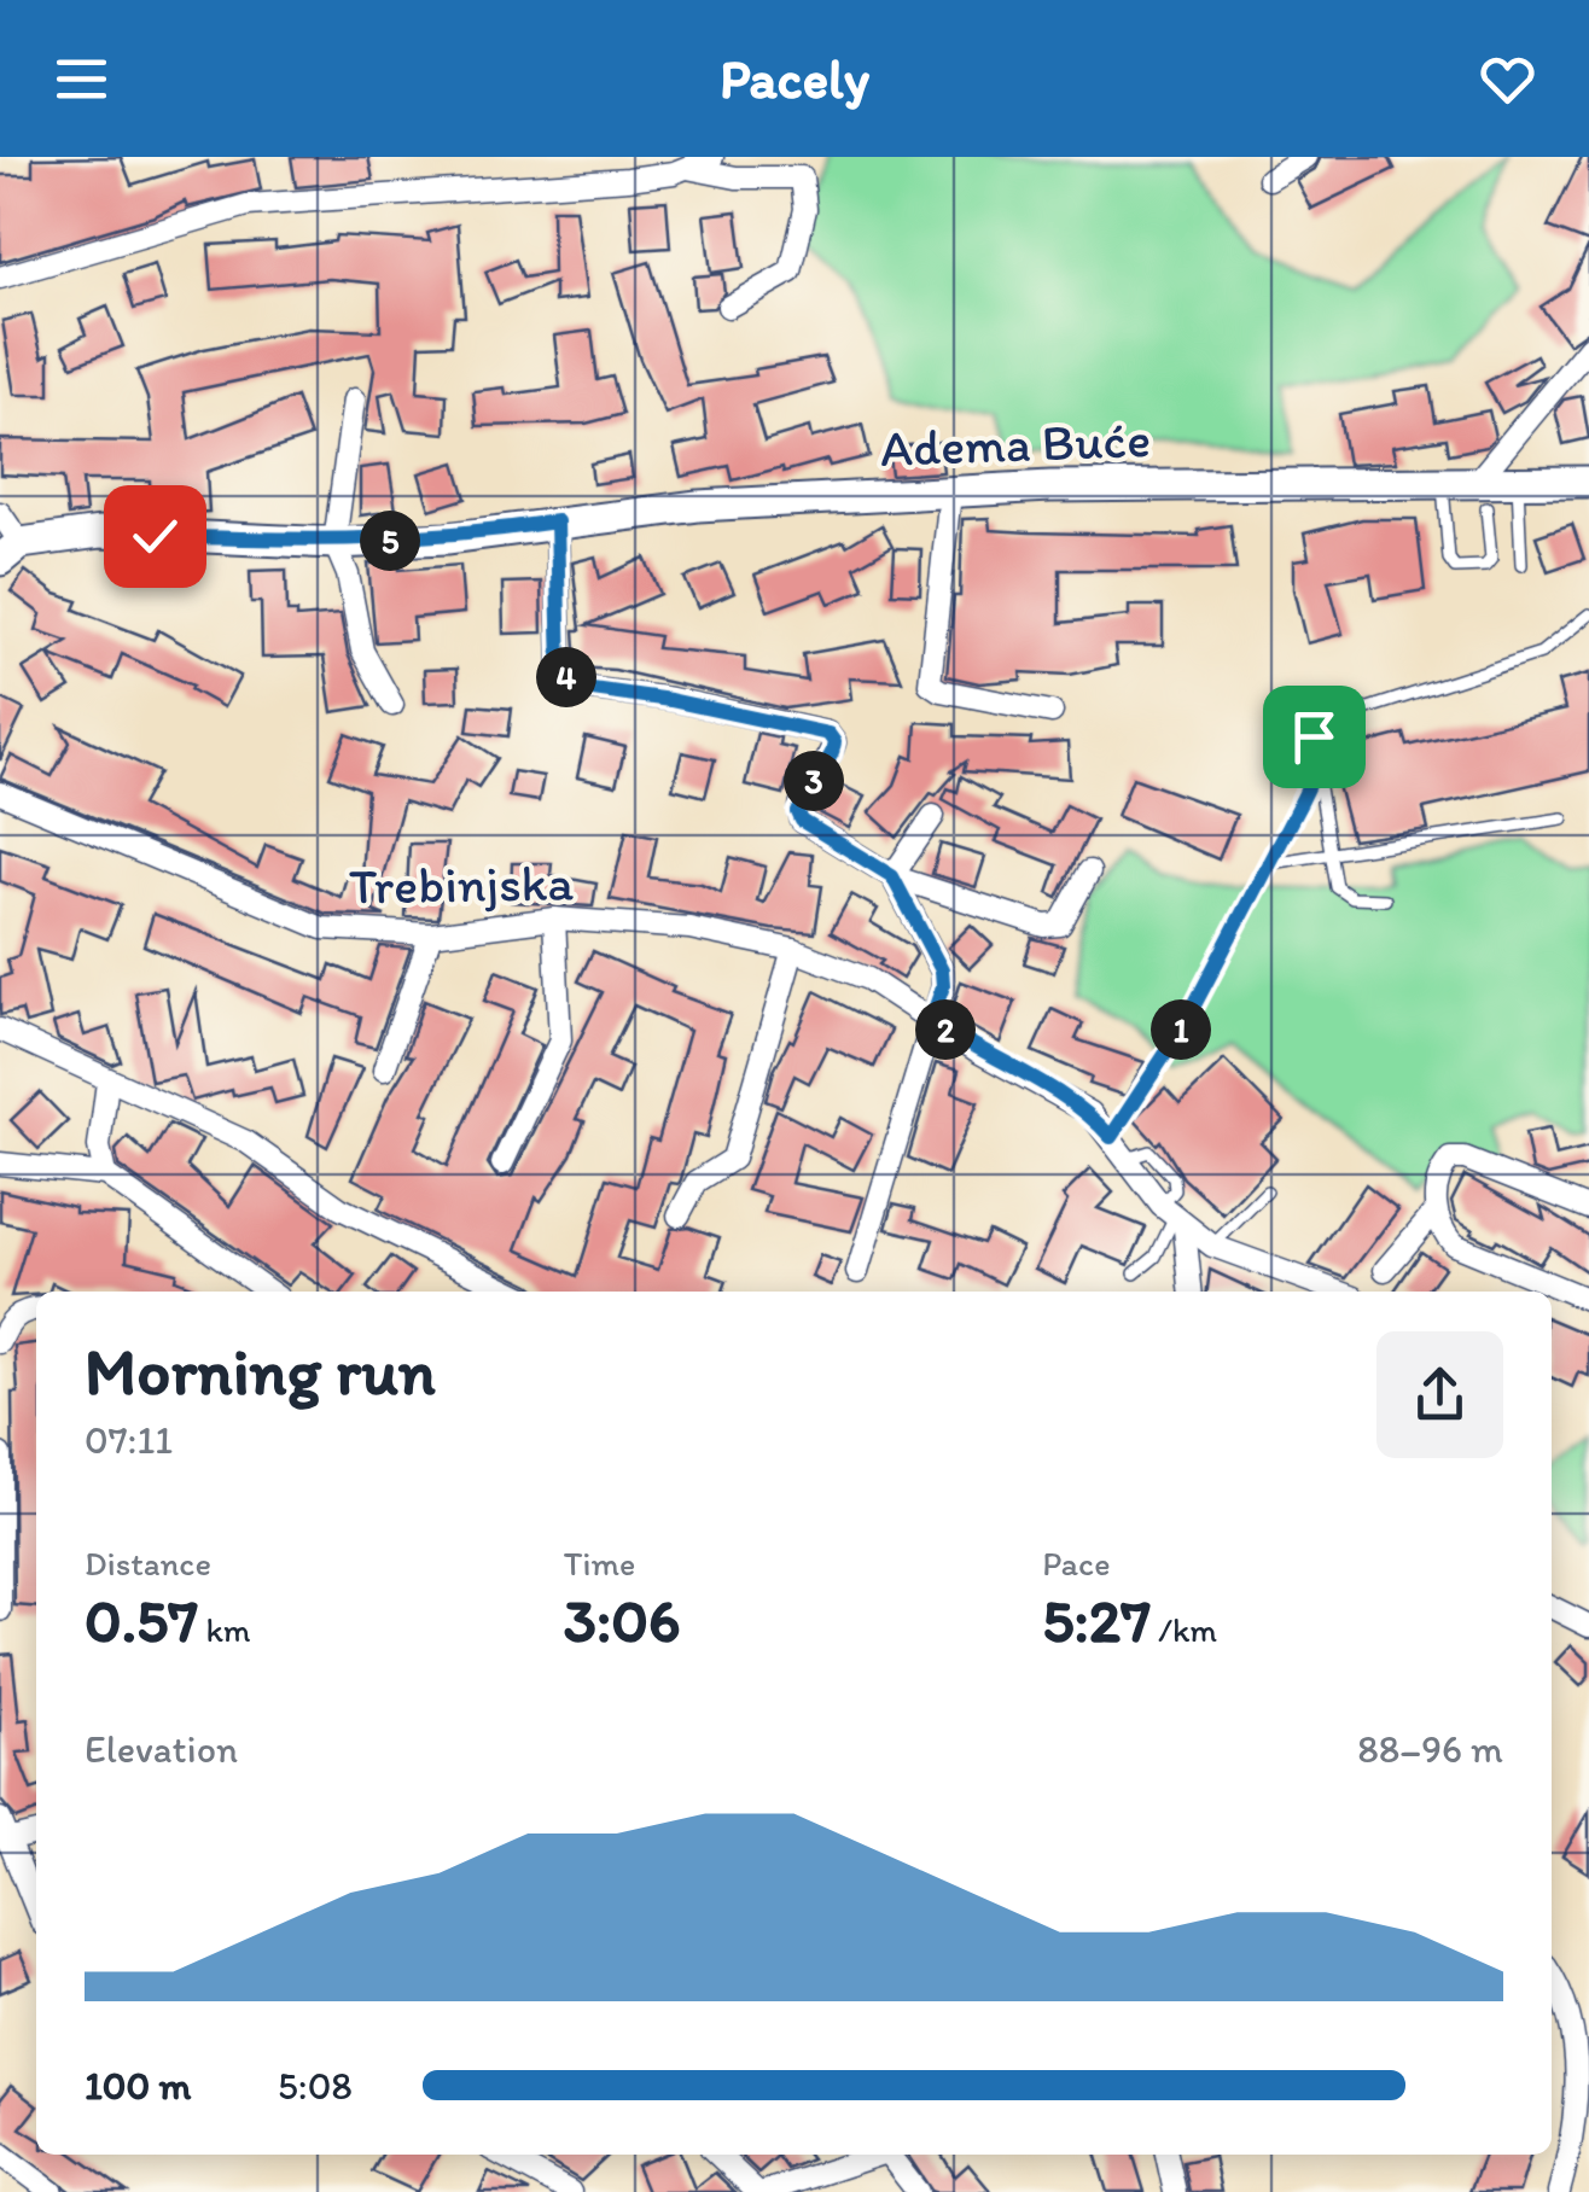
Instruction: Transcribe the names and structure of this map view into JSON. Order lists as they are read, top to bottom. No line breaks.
{"streets":{"street":["Adema Buće","Trebinjska"]},"page":{"header":"Pacely","pins":["5","4","3","1","2"],"heading":["Morning run","07:11"],"stats":[["Distance","0.57 km"],["Time","3:06"],["Pace","5:27 /km"]],"chart":["Elevation","88–96 m"],"list":[{"name":"100 m","note":"5:08"}]}}
